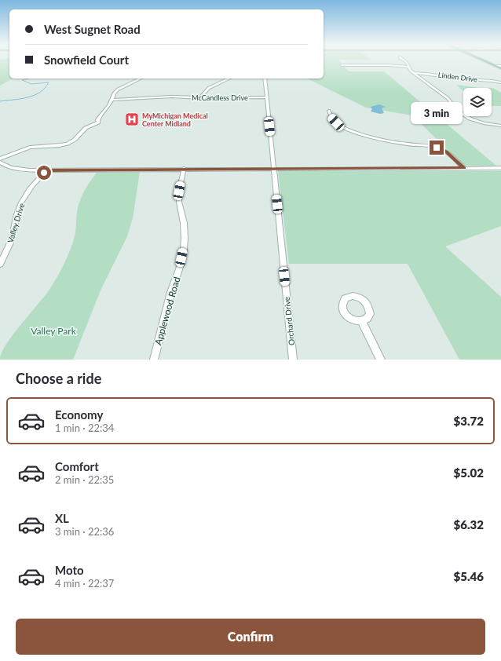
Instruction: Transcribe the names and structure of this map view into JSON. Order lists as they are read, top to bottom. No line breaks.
{"streets":{"street":["Linden Drive","McCandless Drive","Valley Drive","Applewood Road","Orchard Drive"]},"crossings":[["McCandless Drive","Orchard Drive"]],"parks":["Valley Park"],"places":{"hospital":["MyMichigan Medical Center Midland"]},"page":{"banner":["West Sugnet Road","Snowfield Court"],"bubble":"3 min","heading":"Choose a ride","list":[{"name":"Economy","note":"1 min · 22:34","value":"$3.72"},{"name":"Comfort","note":"2 min · 22:35","value":"$5.02"},{"name":"XL","note":"3 min · 22:36","value":"$6.32"},{"name":"Moto","note":"4 min · 22:37","value":"$5.46"}],"buttons":"Confirm"}}
